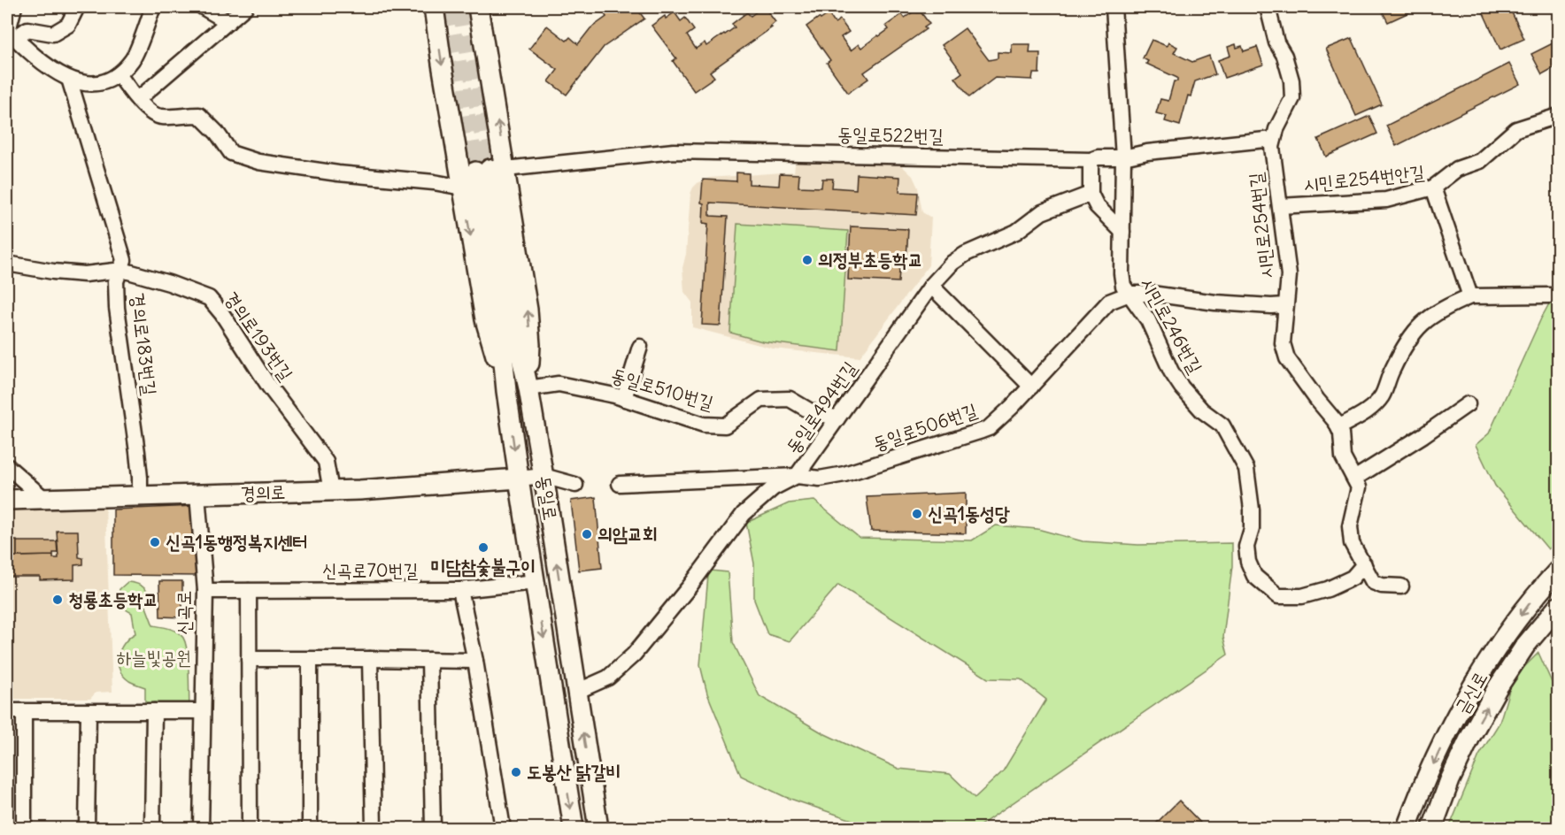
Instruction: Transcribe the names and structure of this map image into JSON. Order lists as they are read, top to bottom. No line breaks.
{"streets":{"street":["동일로522번길","시민로254번안길","시민로254번길","시민로246번길","경의로193번길","경의로183번길","동일로510번길","동일로494번길","동일로506번길","경의로","동일로","신곡로70번길","신곡로","금신로"]},"crossings":[["동일로522번길","시민로254번길"],["동일로522번길","시민로246번길"],["동일로522번길","동일로"],["시민로254번안길","시민로254번길"],["시민로254번길","시민로246번길"],["시민로254번길","동일로506번길"],["시민로246번길","동일로506번길"],["경의로193번길","경의로183번길"],["경의로193번길","경의로"],["경의로183번길","경의로"],["동일로510번길","동일로494번길"],["동일로510번길","동일로"],["동일로494번길","동일로506번길"],["동일로494번길","동일로"],["경의로","동일로"],["경의로","신곡로"],["동일로","신곡로70번길"],["신곡로70번길","신곡로"]],"parks":["하늘빛공원"],"places":["의정부초등학교","신곡1동성당","의암교회","신곡1동행정복지센터","미담참숯불구이","청룡초등학교","도봉산 닭갈비"]}
